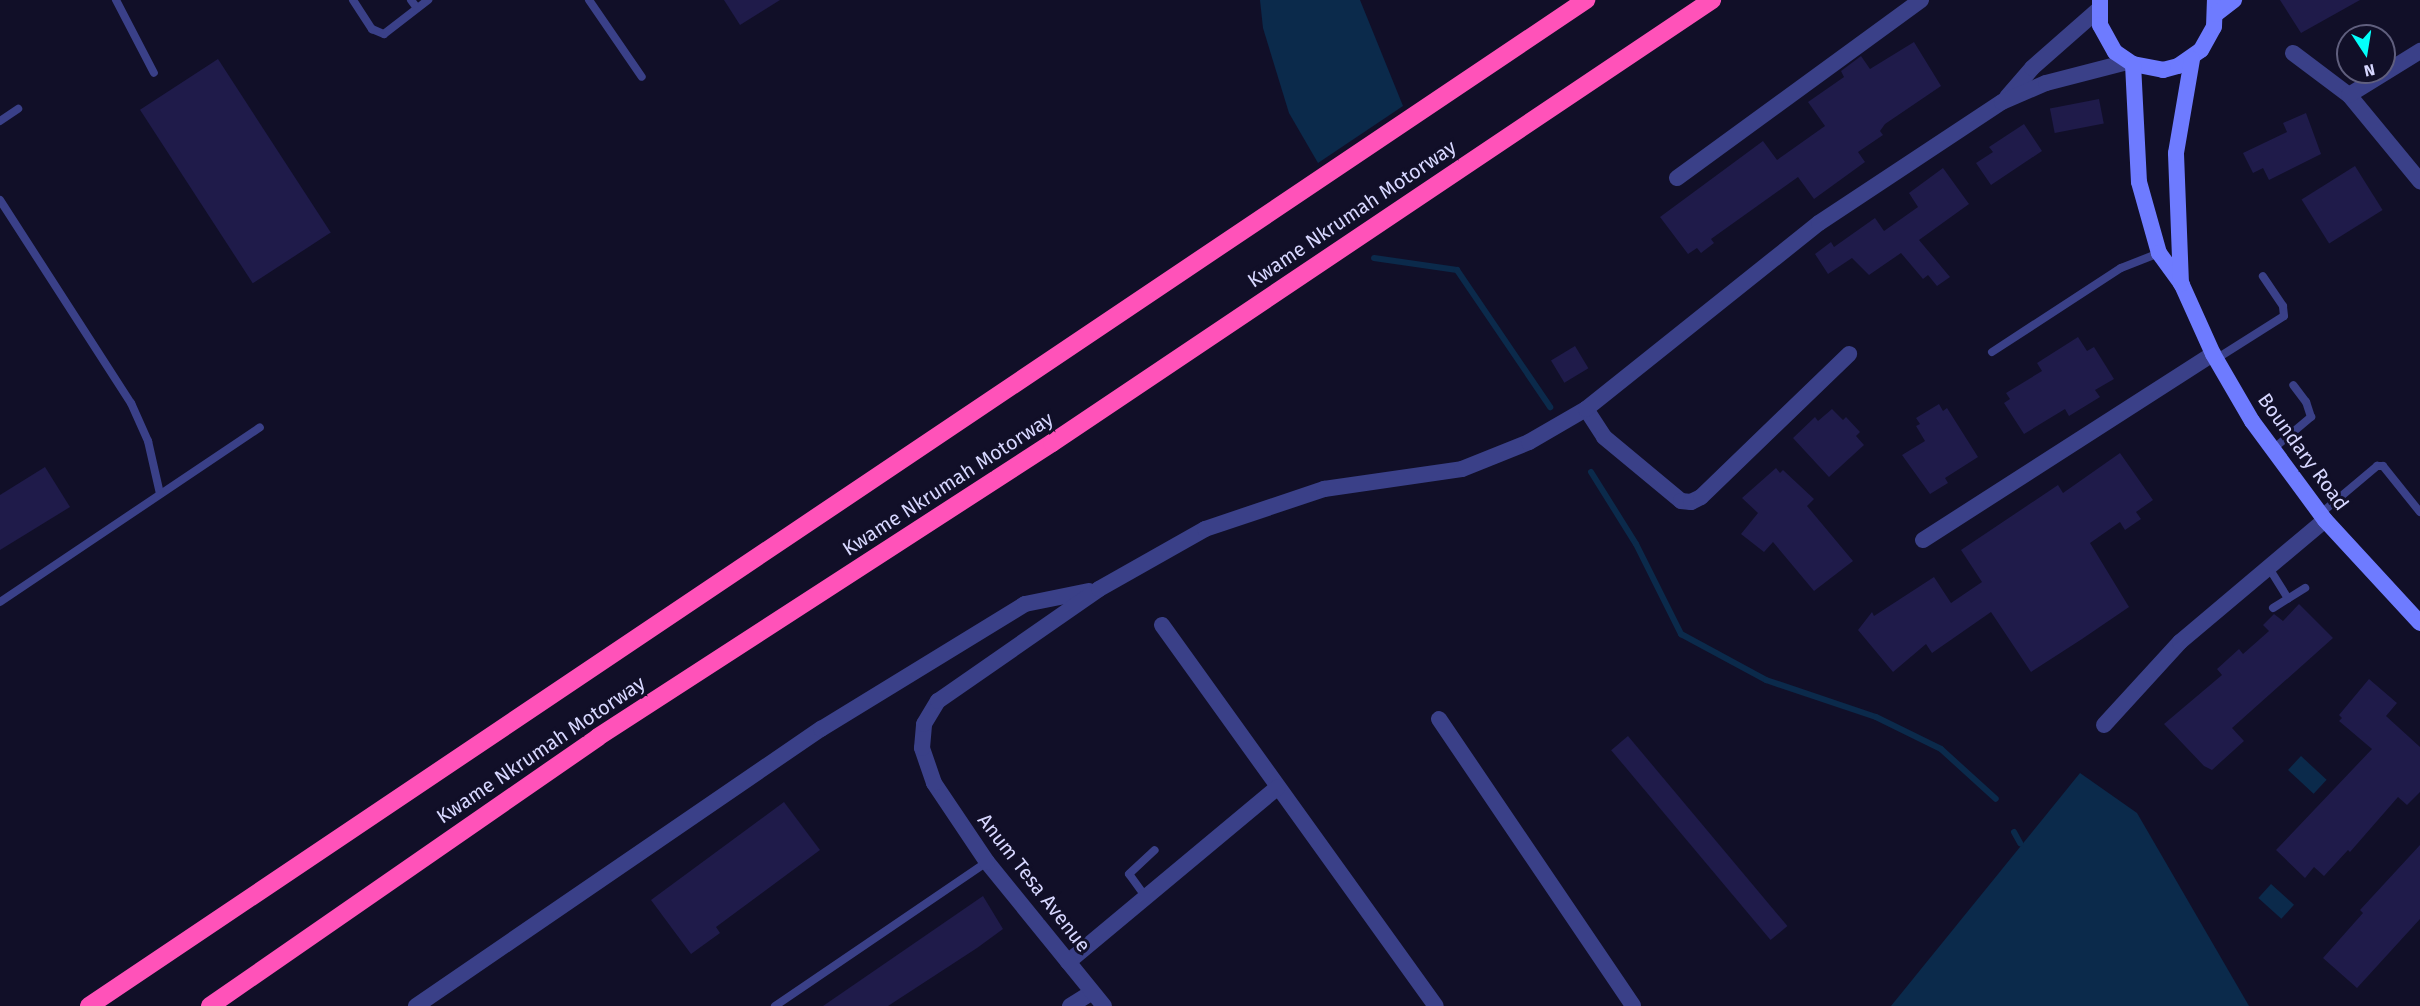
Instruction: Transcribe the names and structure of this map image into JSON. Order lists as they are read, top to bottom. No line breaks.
{"streets":{"highway":["Kwame Nkrumah Motorway"],"main road":["Boundary Road"],"street":["Anum Tesa Avenue"]},"north":"bottom"}
